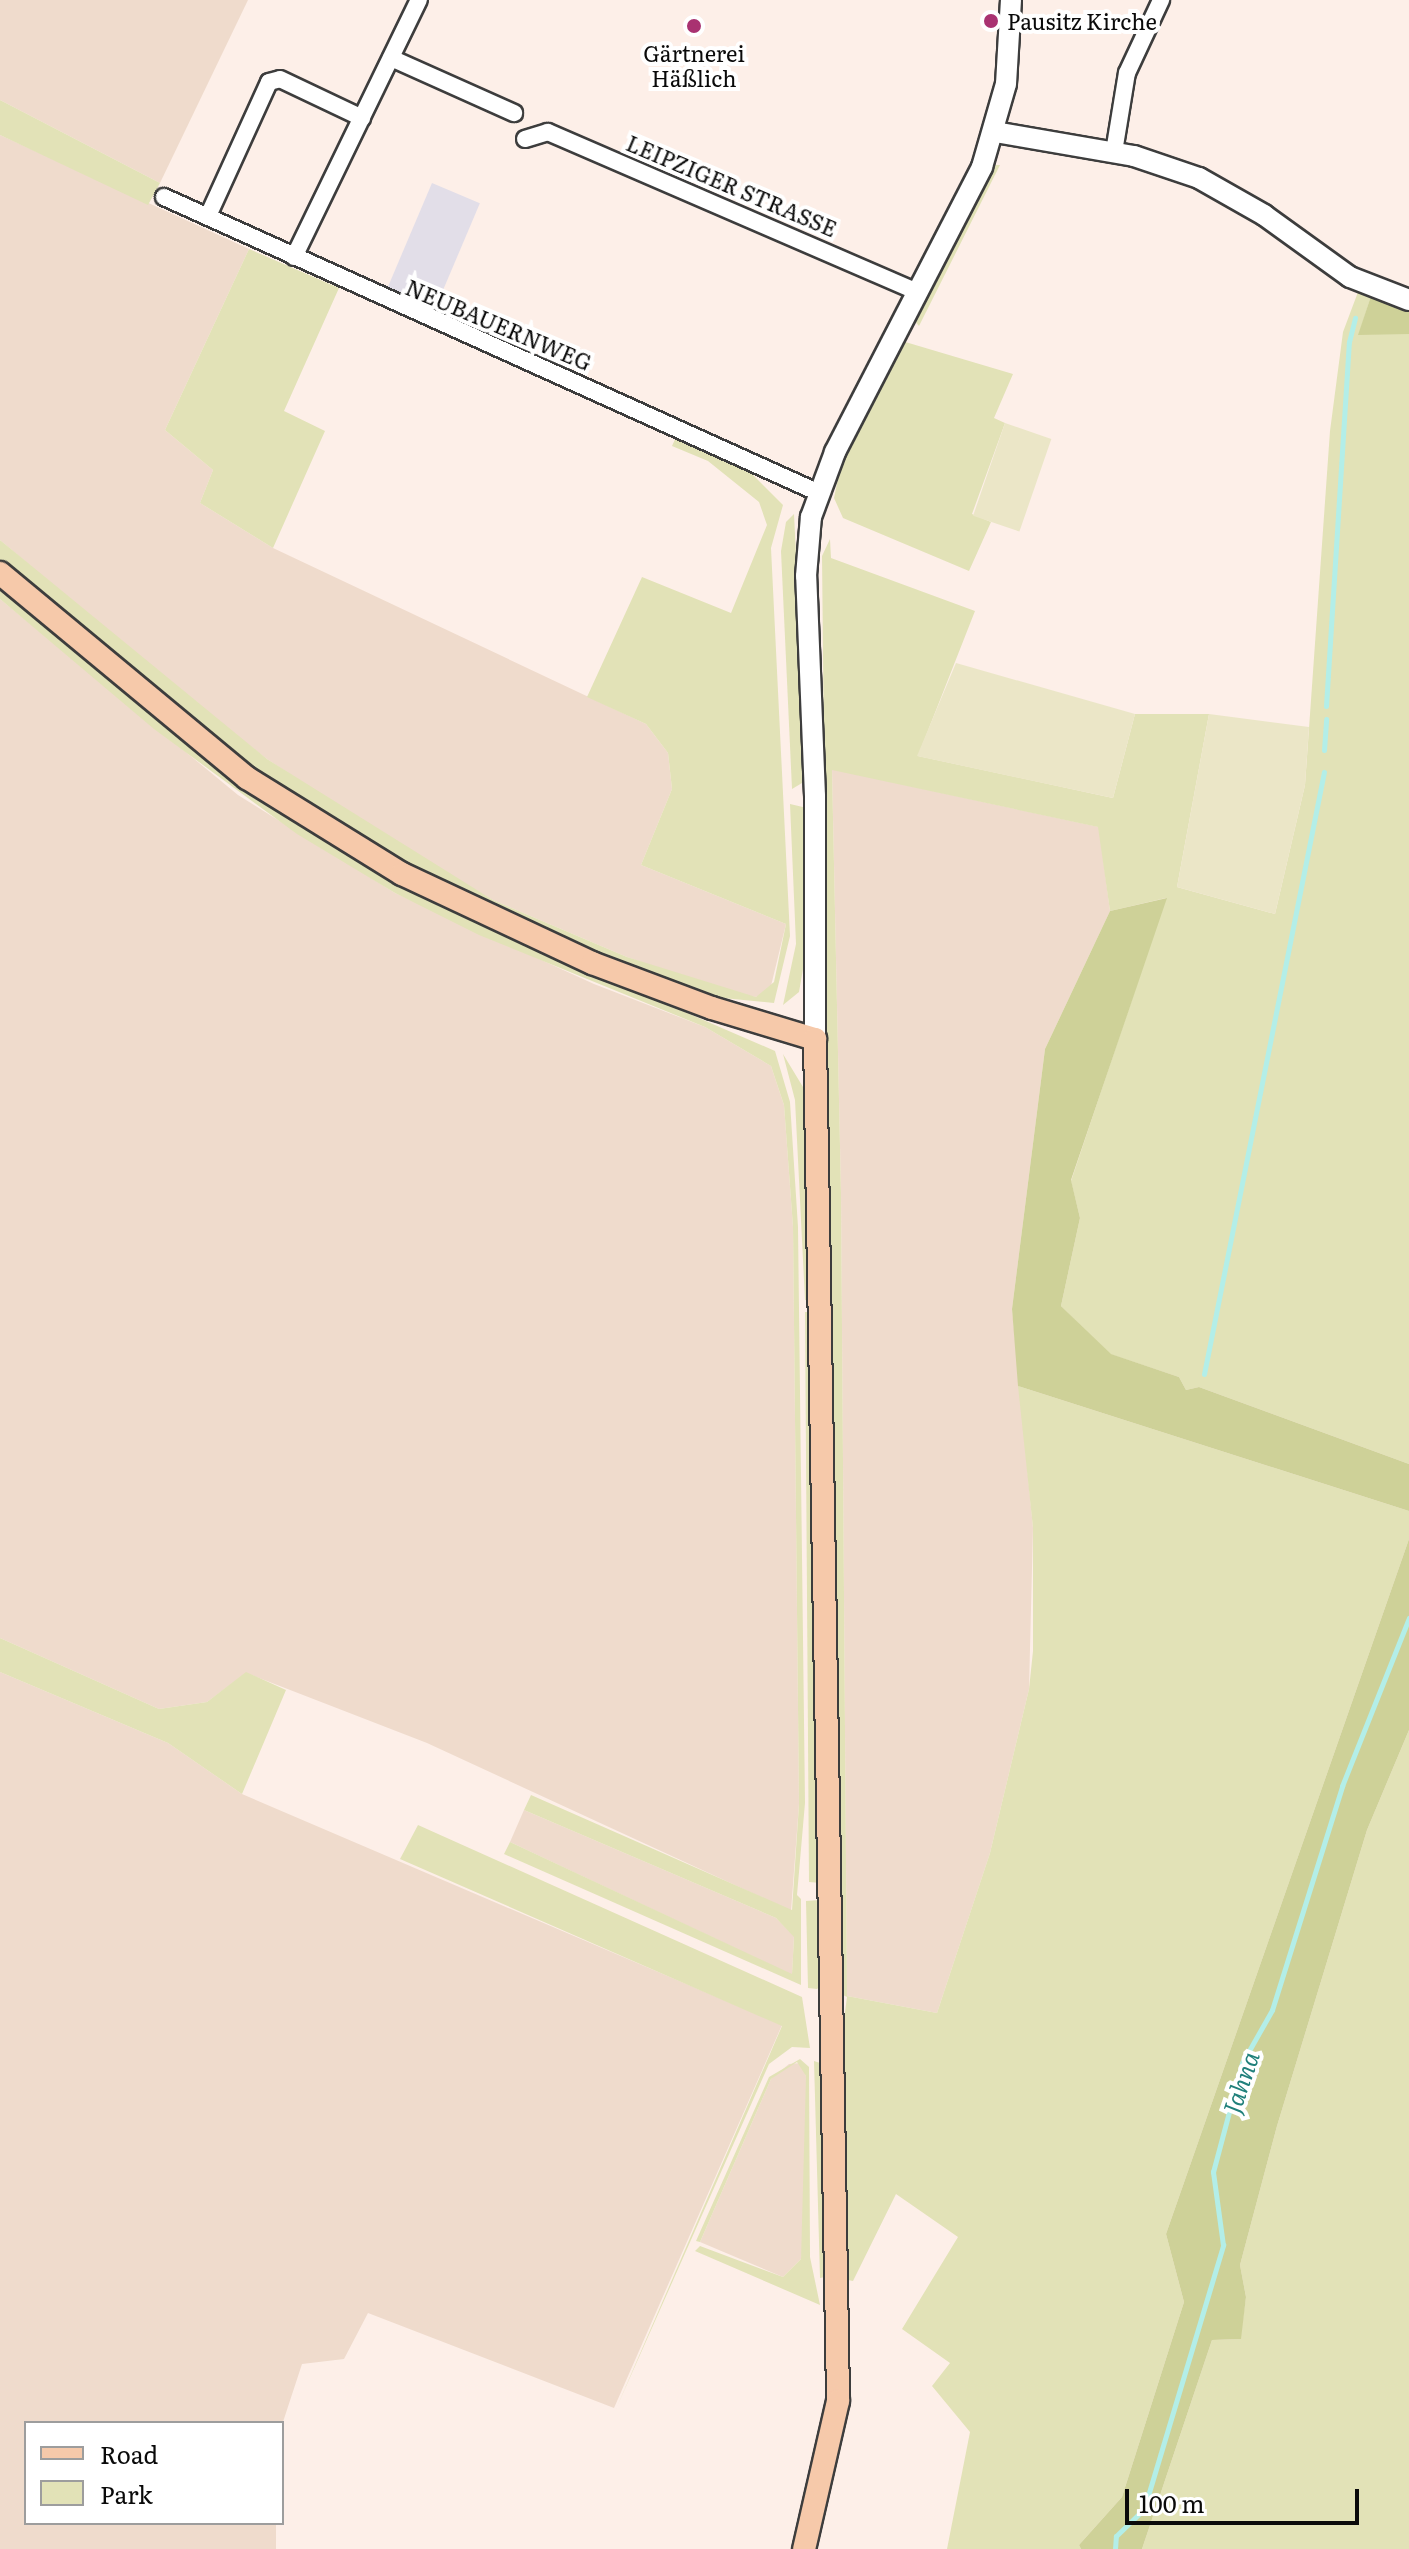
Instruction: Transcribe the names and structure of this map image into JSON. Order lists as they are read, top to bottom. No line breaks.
{"streets":{"street":["LEIPZIGER STRASSE","NEUBAUERNWEG"]},"water":["Jahna"],"places":["Pausitz Kirche","Gärtnerei Häßlich"],"legend":["Road","Park"],"scale_bar":"100 m"}
